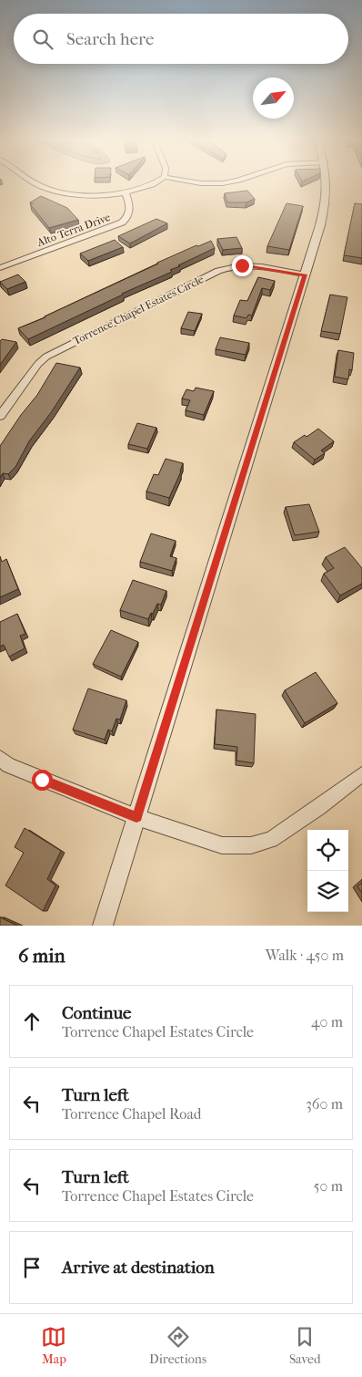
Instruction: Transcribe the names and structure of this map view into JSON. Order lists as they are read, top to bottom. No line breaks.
{"streets":{"street":["Alto Terra Drive","Torrence Chapel Estates Circle"]},"north":"top right","page":{"search":"Search here","heading":["6 min","Walk · 450 m"],"list":[["Continue","Torrence Chapel Estates Circle","40 m"],["Turn left","Torrence Chapel Road","360 m"],["Turn left","Torrence Chapel Estates Circle","50 m"],"Arrive at destination"],"nav":["Map","Directions","Saved"]}}
